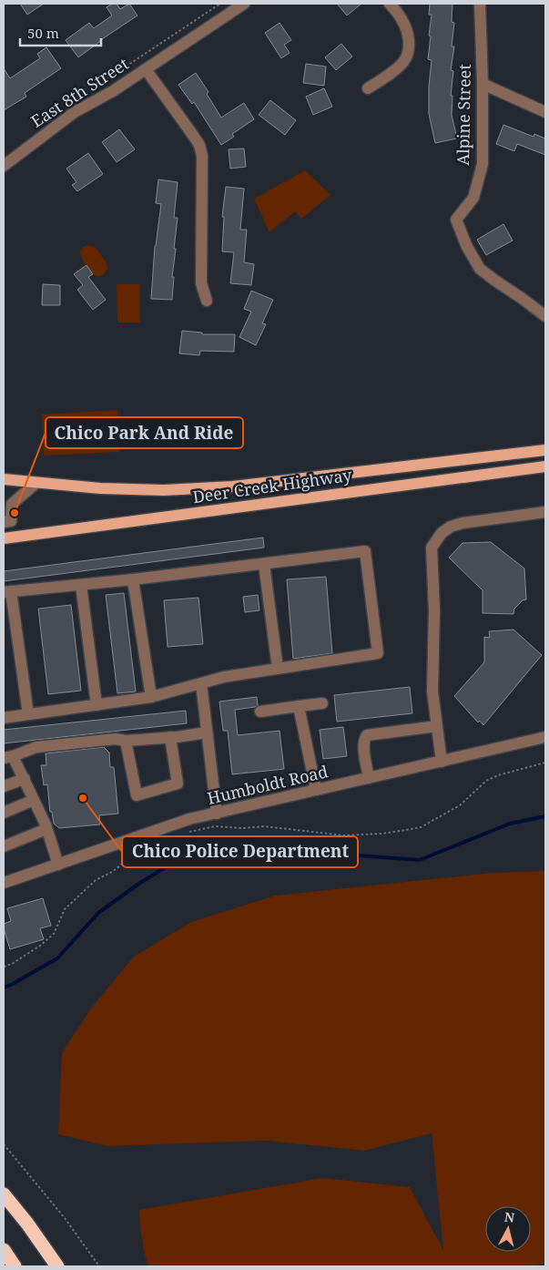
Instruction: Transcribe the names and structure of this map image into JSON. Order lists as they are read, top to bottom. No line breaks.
{"streets":{"main road":["Deer Creek Highway"],"street":["East 8th Street","Alpine Street","Humboldt Road"]},"places":["Chico Park And Ride","Chico Police Department"],"scale_bar":"50 m","north":"top"}
